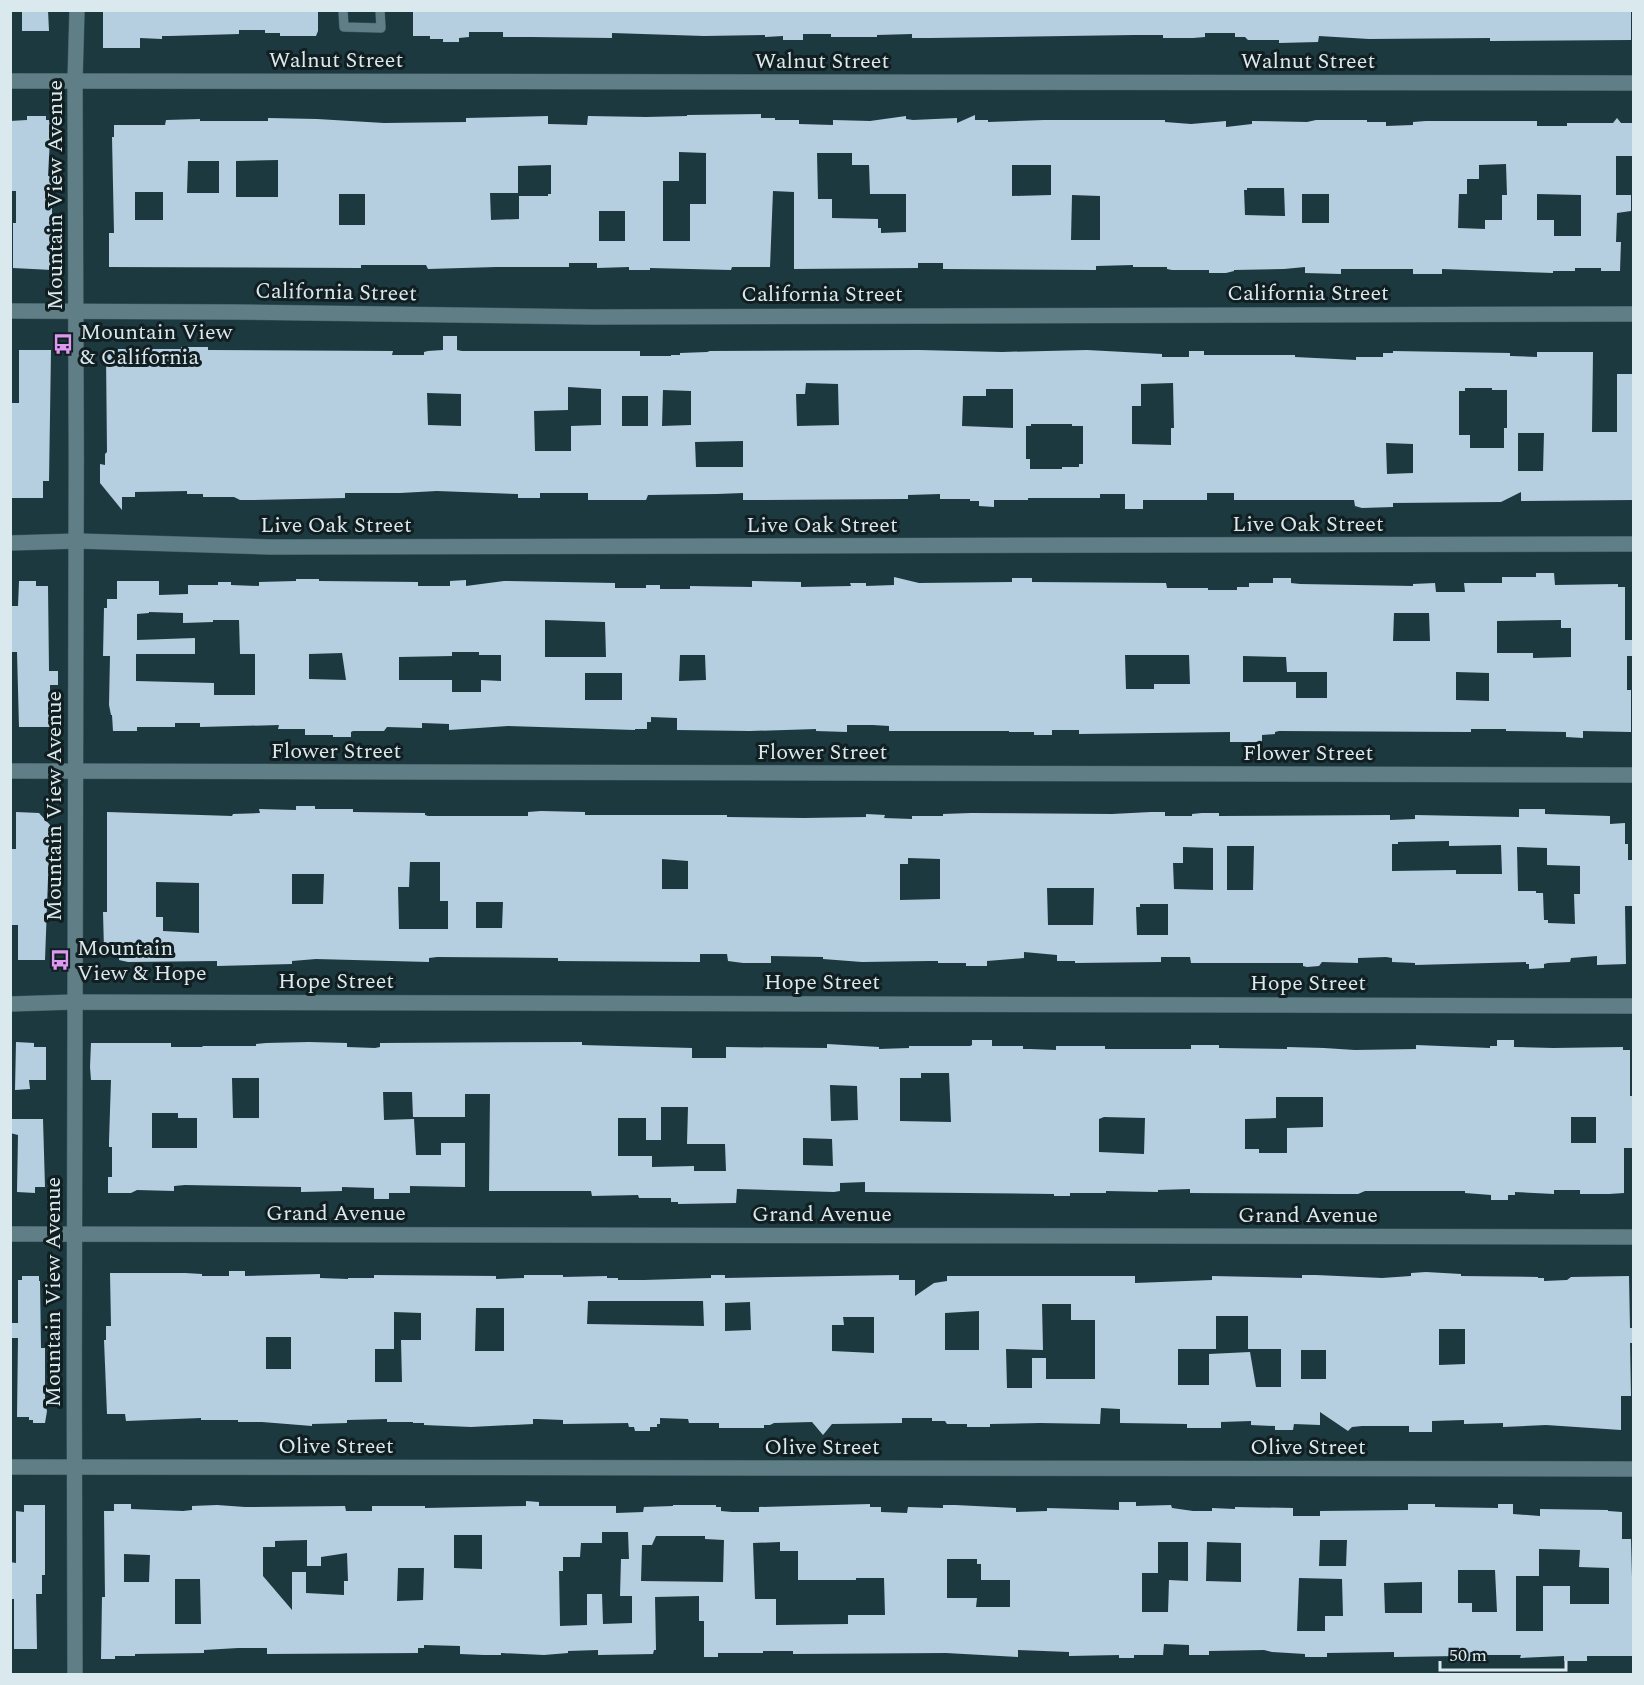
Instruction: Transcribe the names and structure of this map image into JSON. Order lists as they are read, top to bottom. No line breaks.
{"streets":{"street":["Walnut Street","Mountain View Avenue","California Street","Live Oak Street","Flower Street","Hope Street","Grand Avenue","Olive Street"]},"crossings":[["Walnut Street","Mountain View Avenue"],["Mountain View Avenue","California Street"],["Mountain View Avenue","Live Oak Street"],["Mountain View Avenue","Flower Street"],["Mountain View Avenue","Hope Street"],["Mountain View Avenue","Grand Avenue"],["Mountain View Avenue","Olive Street"]],"places":{"bus stop":["Mountain View & California","Mountain View & Hope"]},"scale_bar":"50 m"}
